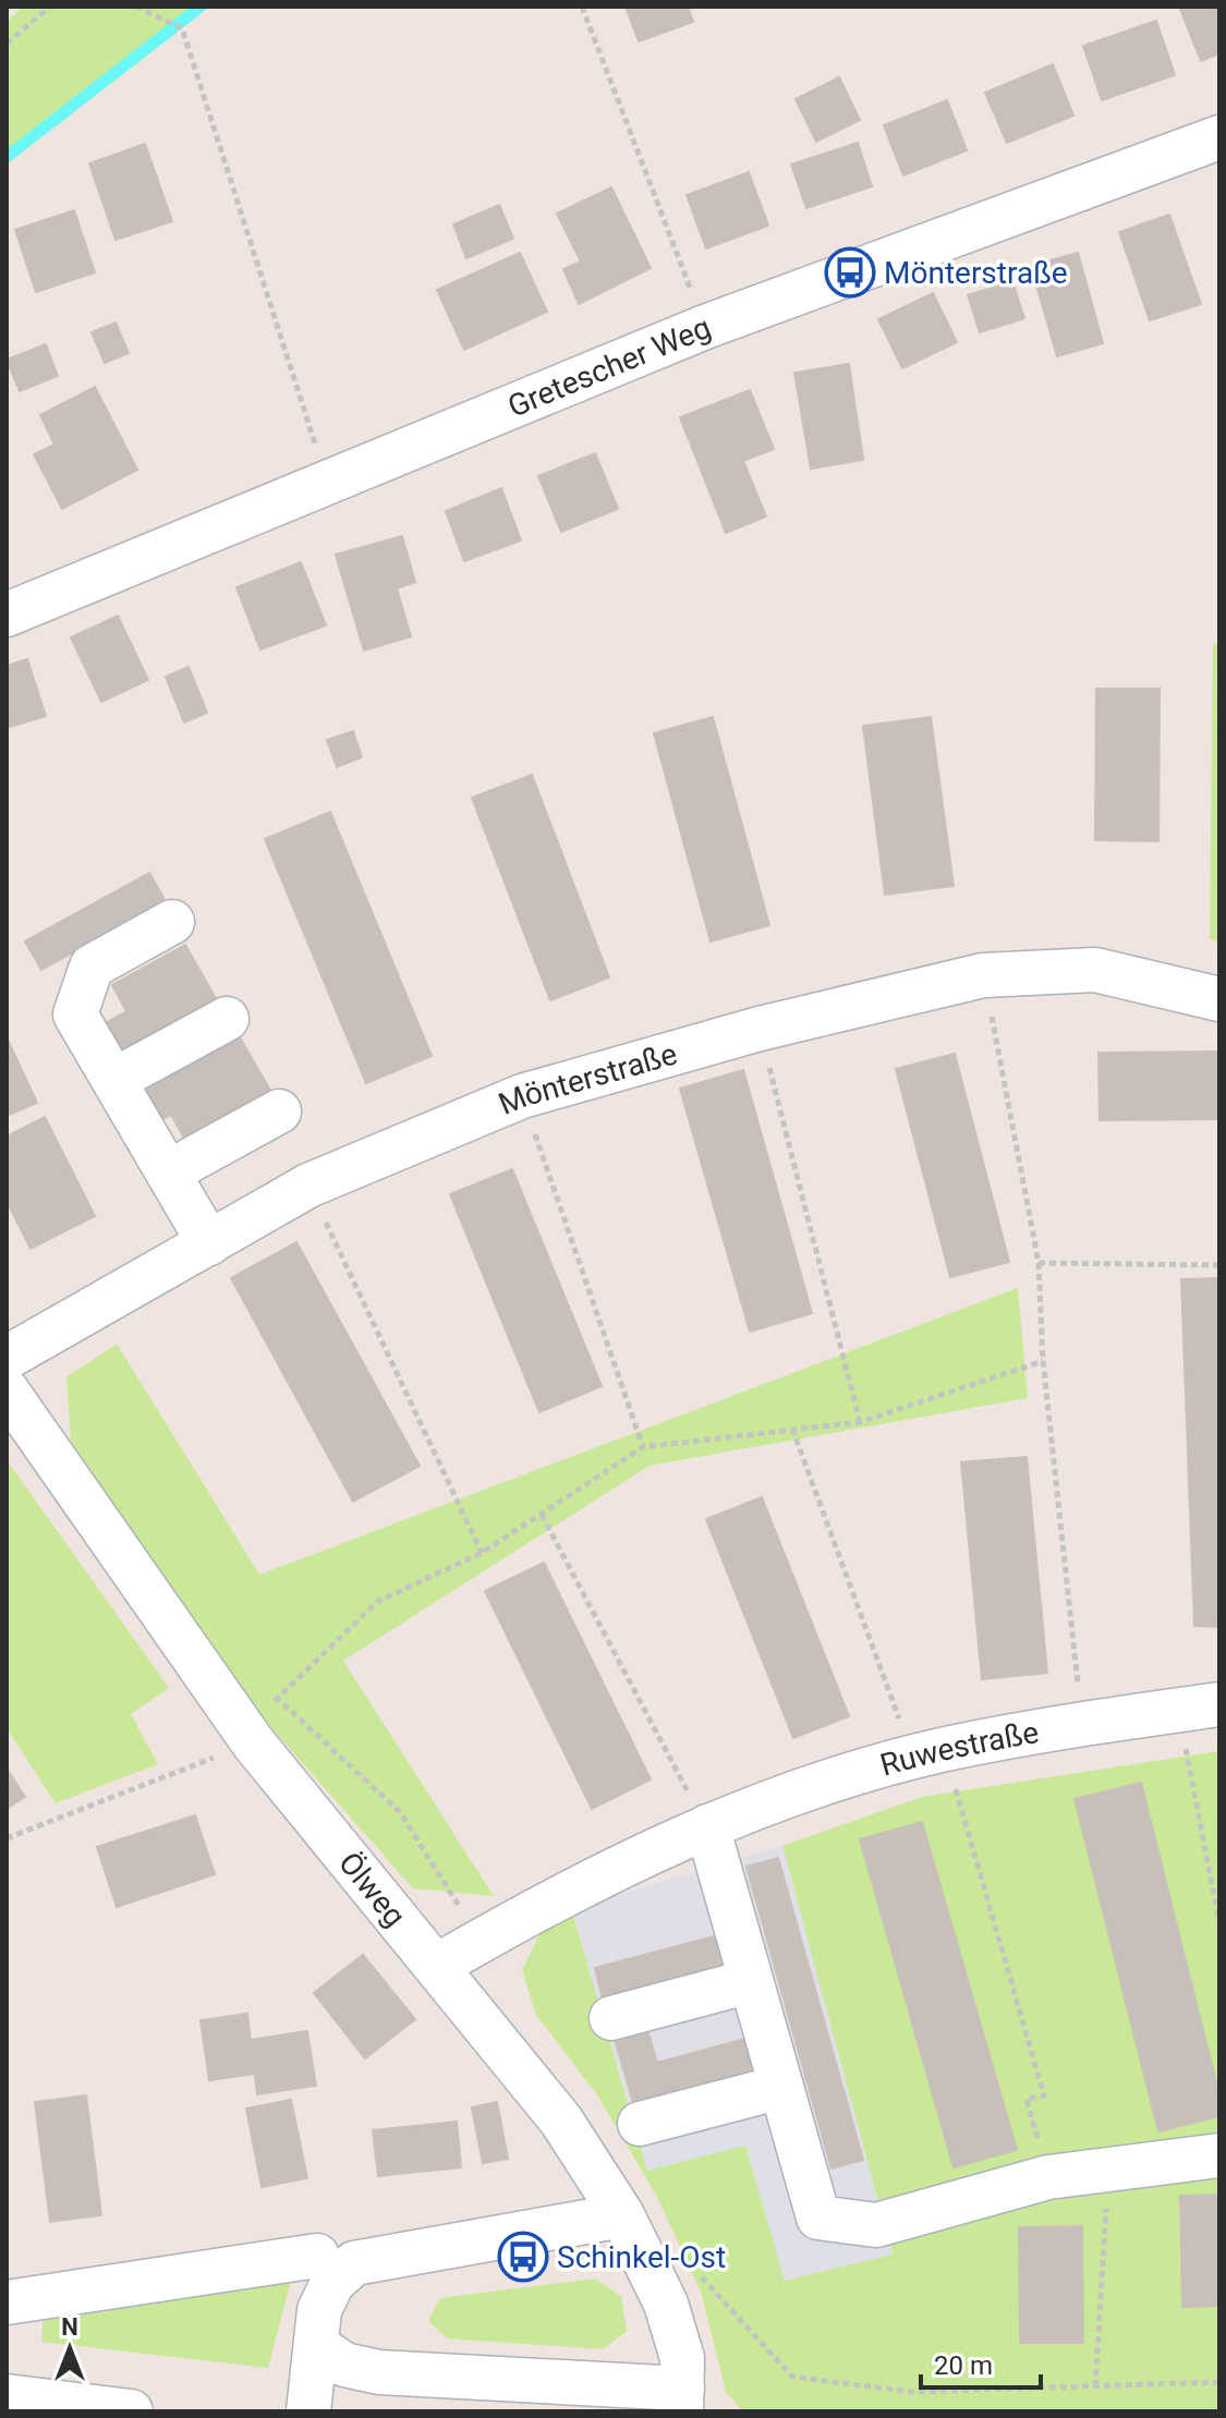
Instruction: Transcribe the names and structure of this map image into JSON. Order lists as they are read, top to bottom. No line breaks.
{"streets":{"street":["Gretescher Weg","Mönterstraße","Ruwestraße","Ölweg"]},"crossings":[["Ruwestraße","Ölweg"]],"places":{"bus stop":["Mönterstraße","Schinkel-Ost"]},"scale_bar":"20 m","north":"top"}
